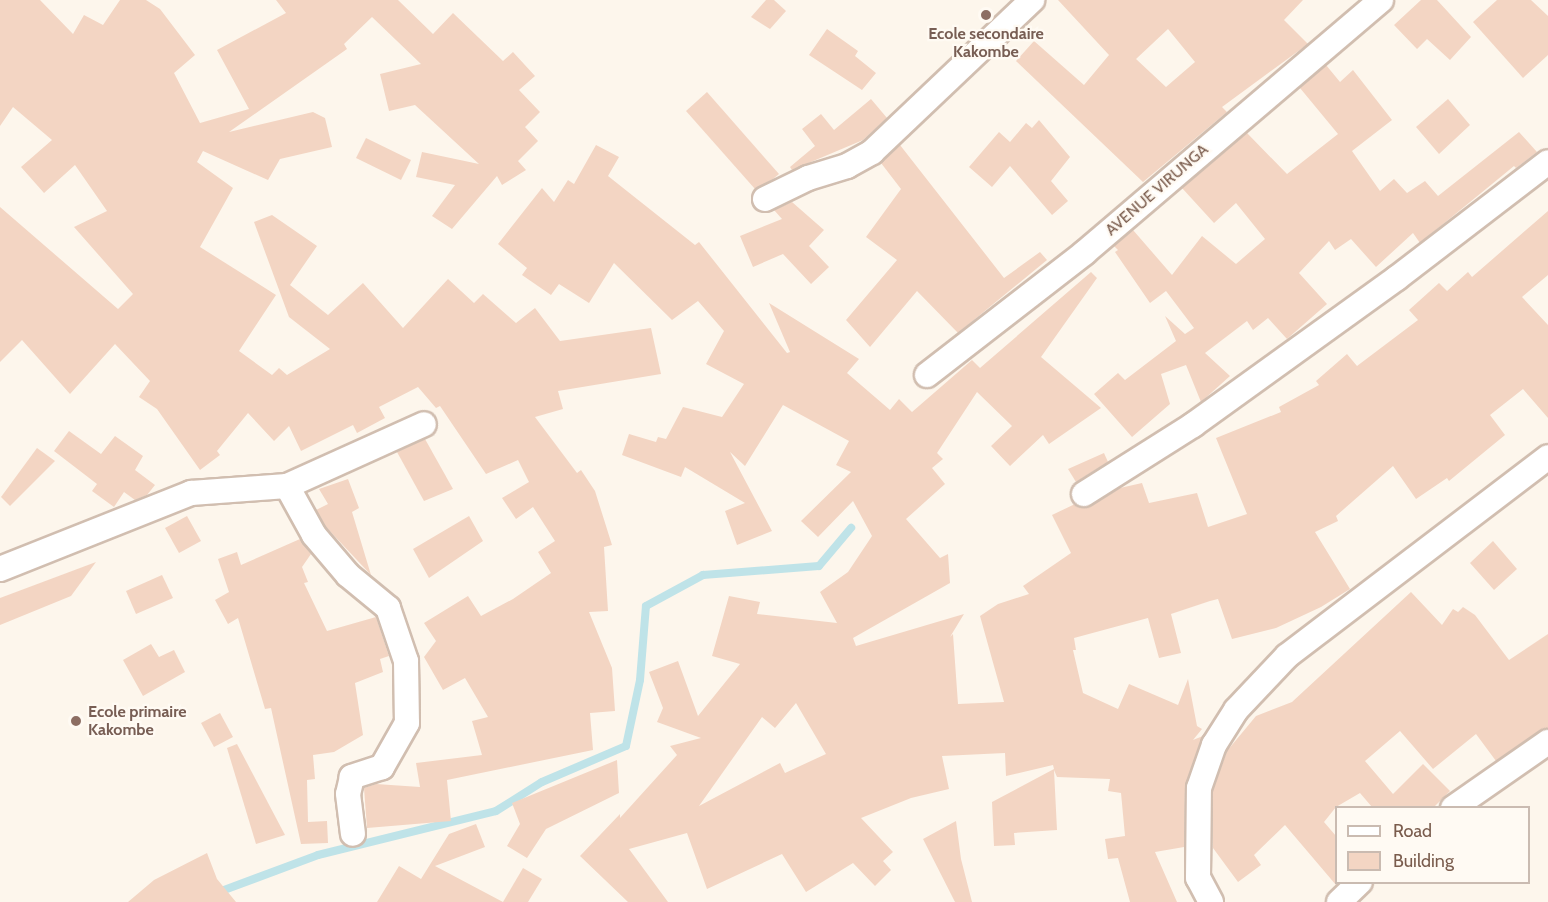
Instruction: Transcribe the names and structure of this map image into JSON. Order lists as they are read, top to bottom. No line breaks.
{"streets":{"street":["AVENUE VIRUNGA"]},"places":["Ecole secondaire Kakombe","Ecole primaire Kakombe"],"legend":["Road","Building"]}
